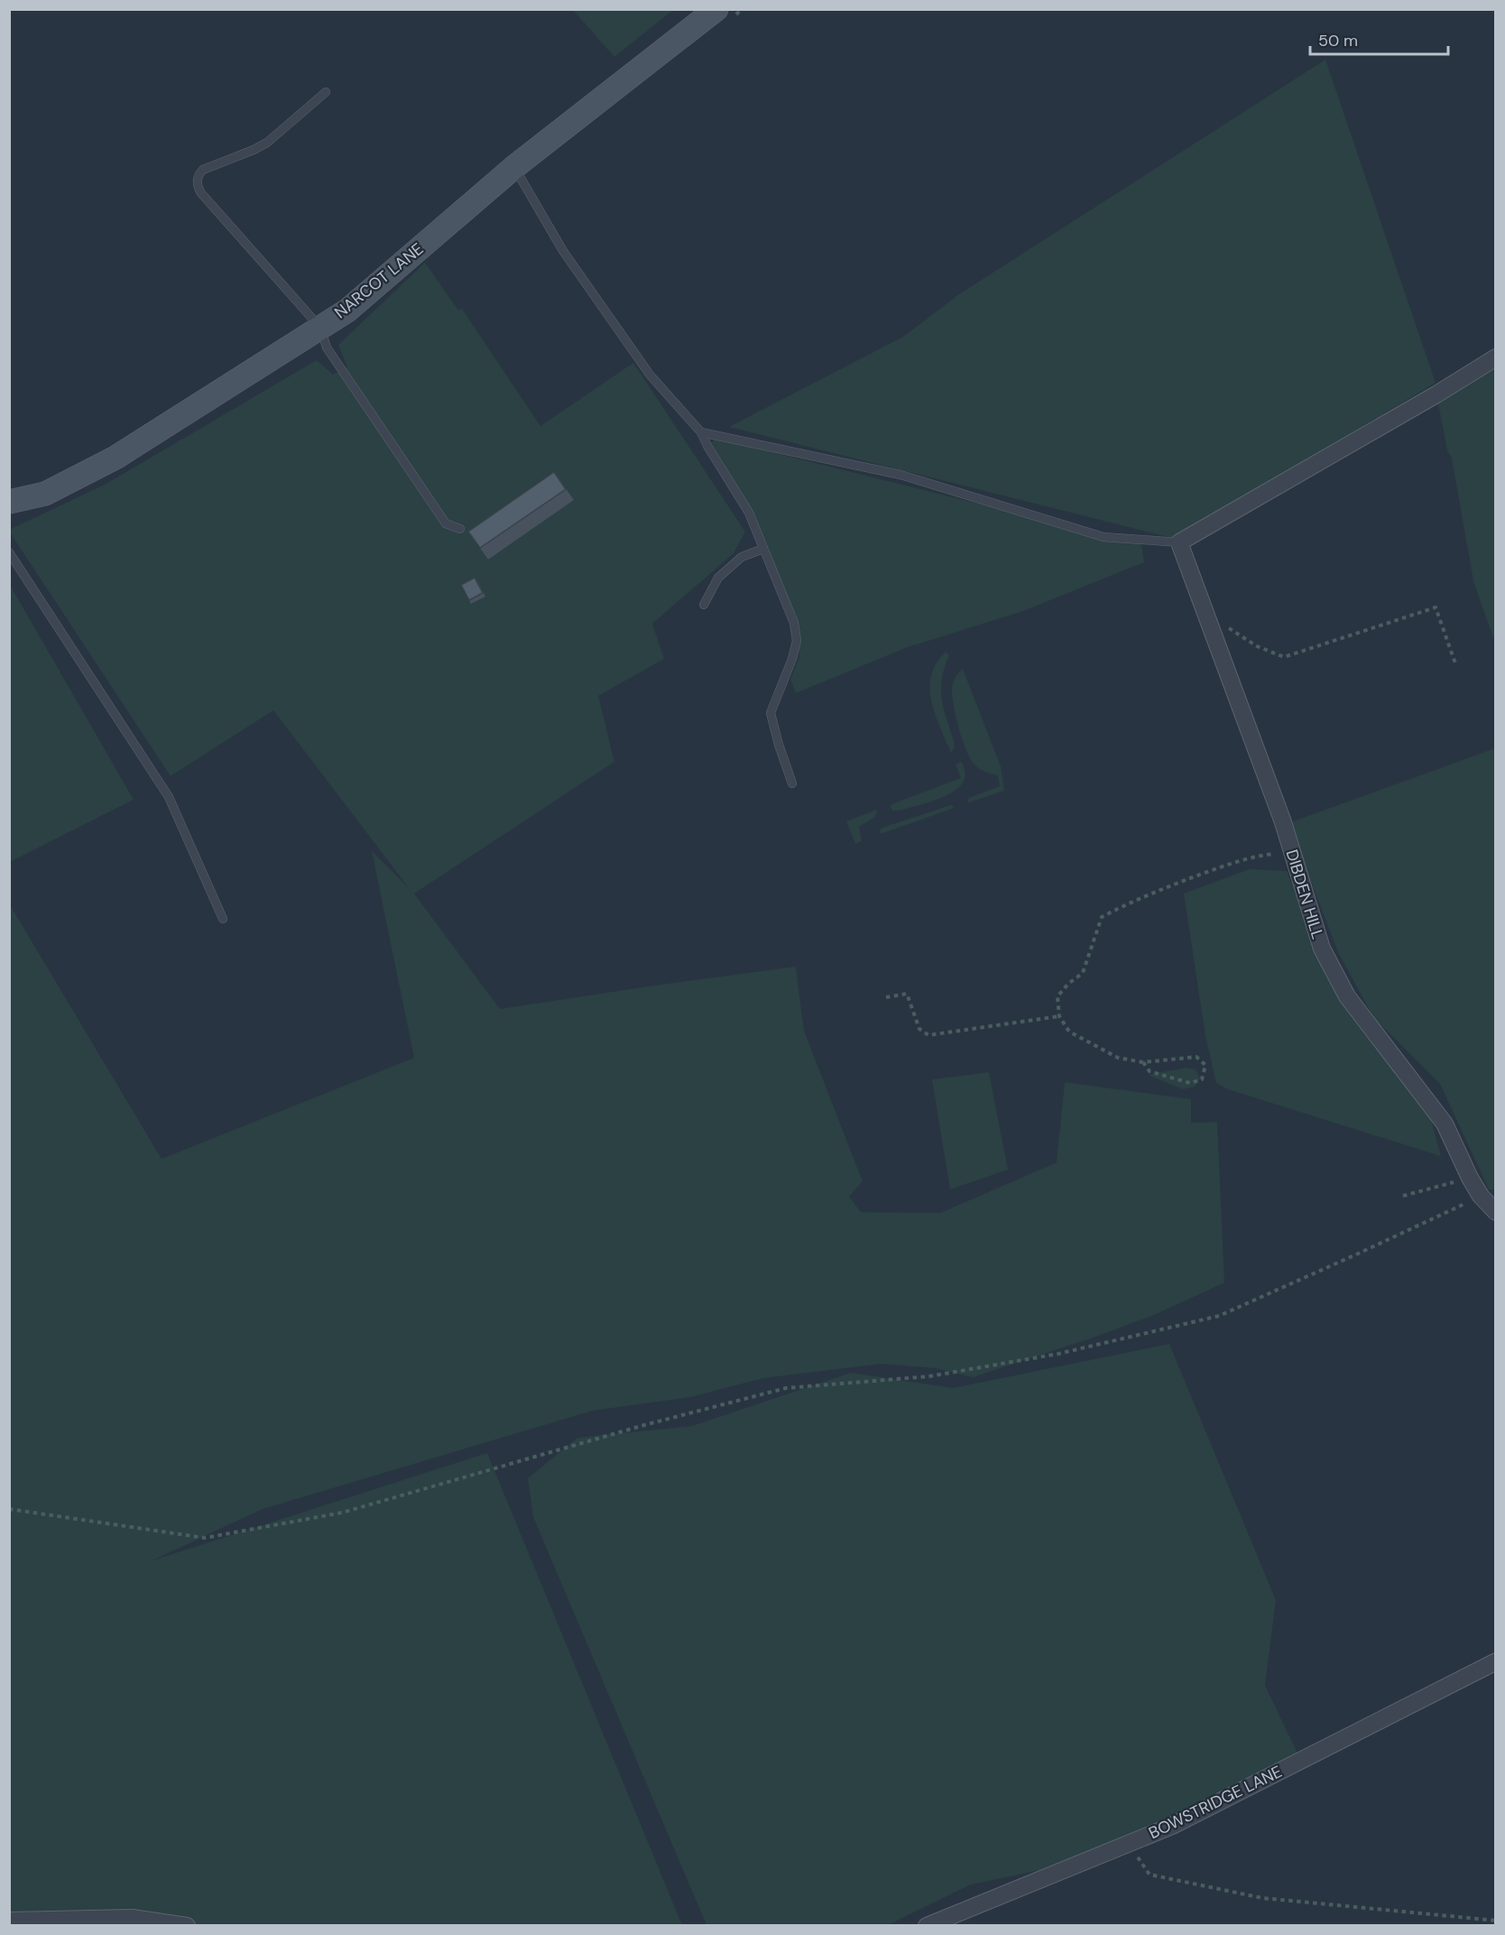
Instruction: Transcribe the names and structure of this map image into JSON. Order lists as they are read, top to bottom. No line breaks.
{"streets":{"street":["NARCOT LANE","DIBDEN HILL","BOWSTRIDGE LANE"]},"scale_bar":"50 m"}
